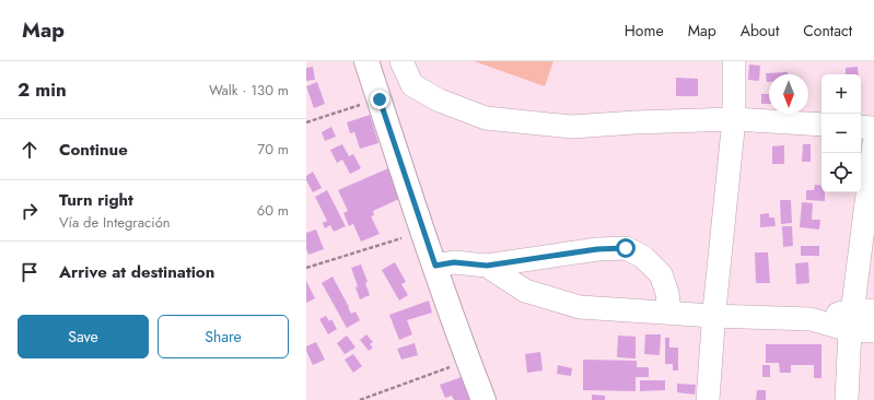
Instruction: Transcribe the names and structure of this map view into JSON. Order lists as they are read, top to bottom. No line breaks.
{"north":"bottom","page":{"header":"Map","nav":["Home","Map","About","Contact"],"heading":["2 min","Walk · 130 m"],"map_buttons":["+","−"],"list":[["Continue","70 m"],["Turn right","Vía de Integración","60 m"],"Arrive at destination"],"buttons":["Save","Share"]}}
